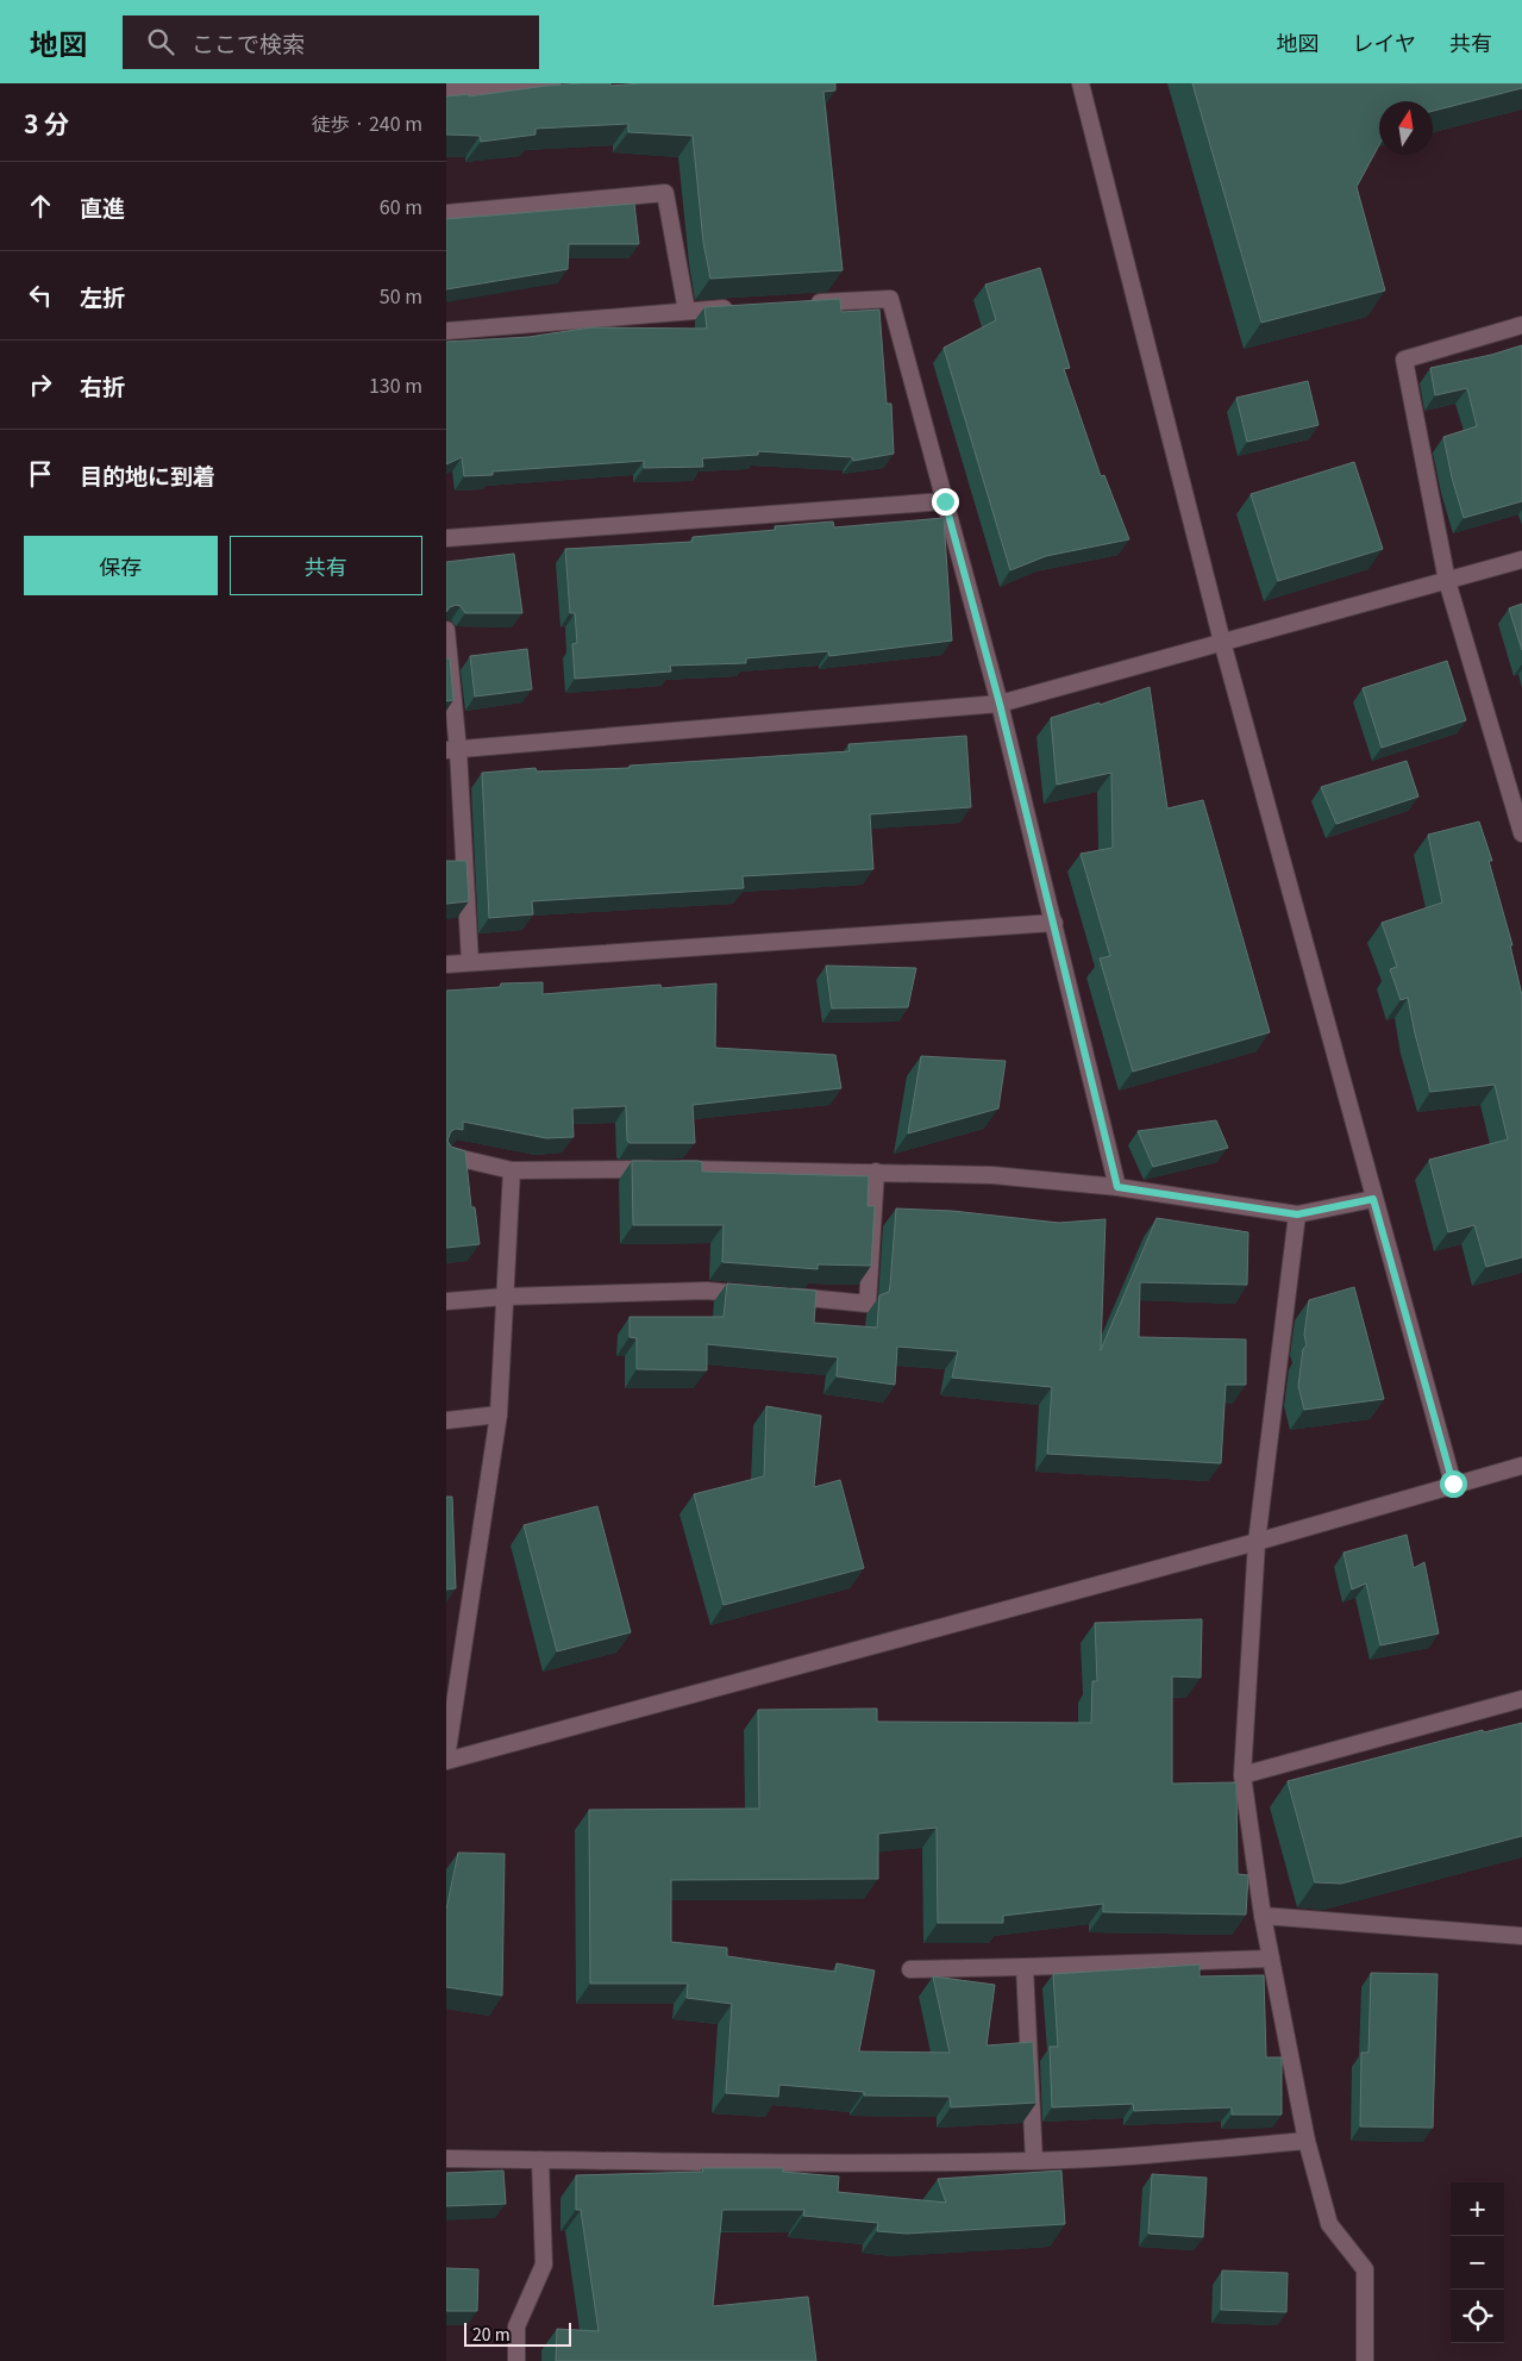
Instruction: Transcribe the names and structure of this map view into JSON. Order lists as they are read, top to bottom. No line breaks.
{"scale_bar":"20 m","north":"top","page":{"header":"地図","search":"ここで検索","nav":["地図","レイヤ","共有"],"heading":["3 分","徒歩 · 240 m"],"list":[["直進","60 m"],["左折","50 m"],["右折","130 m"],"目的地に到着"],"buttons":["保存","共有"],"map_buttons":["+","−"],"scale":"20 m"}}
